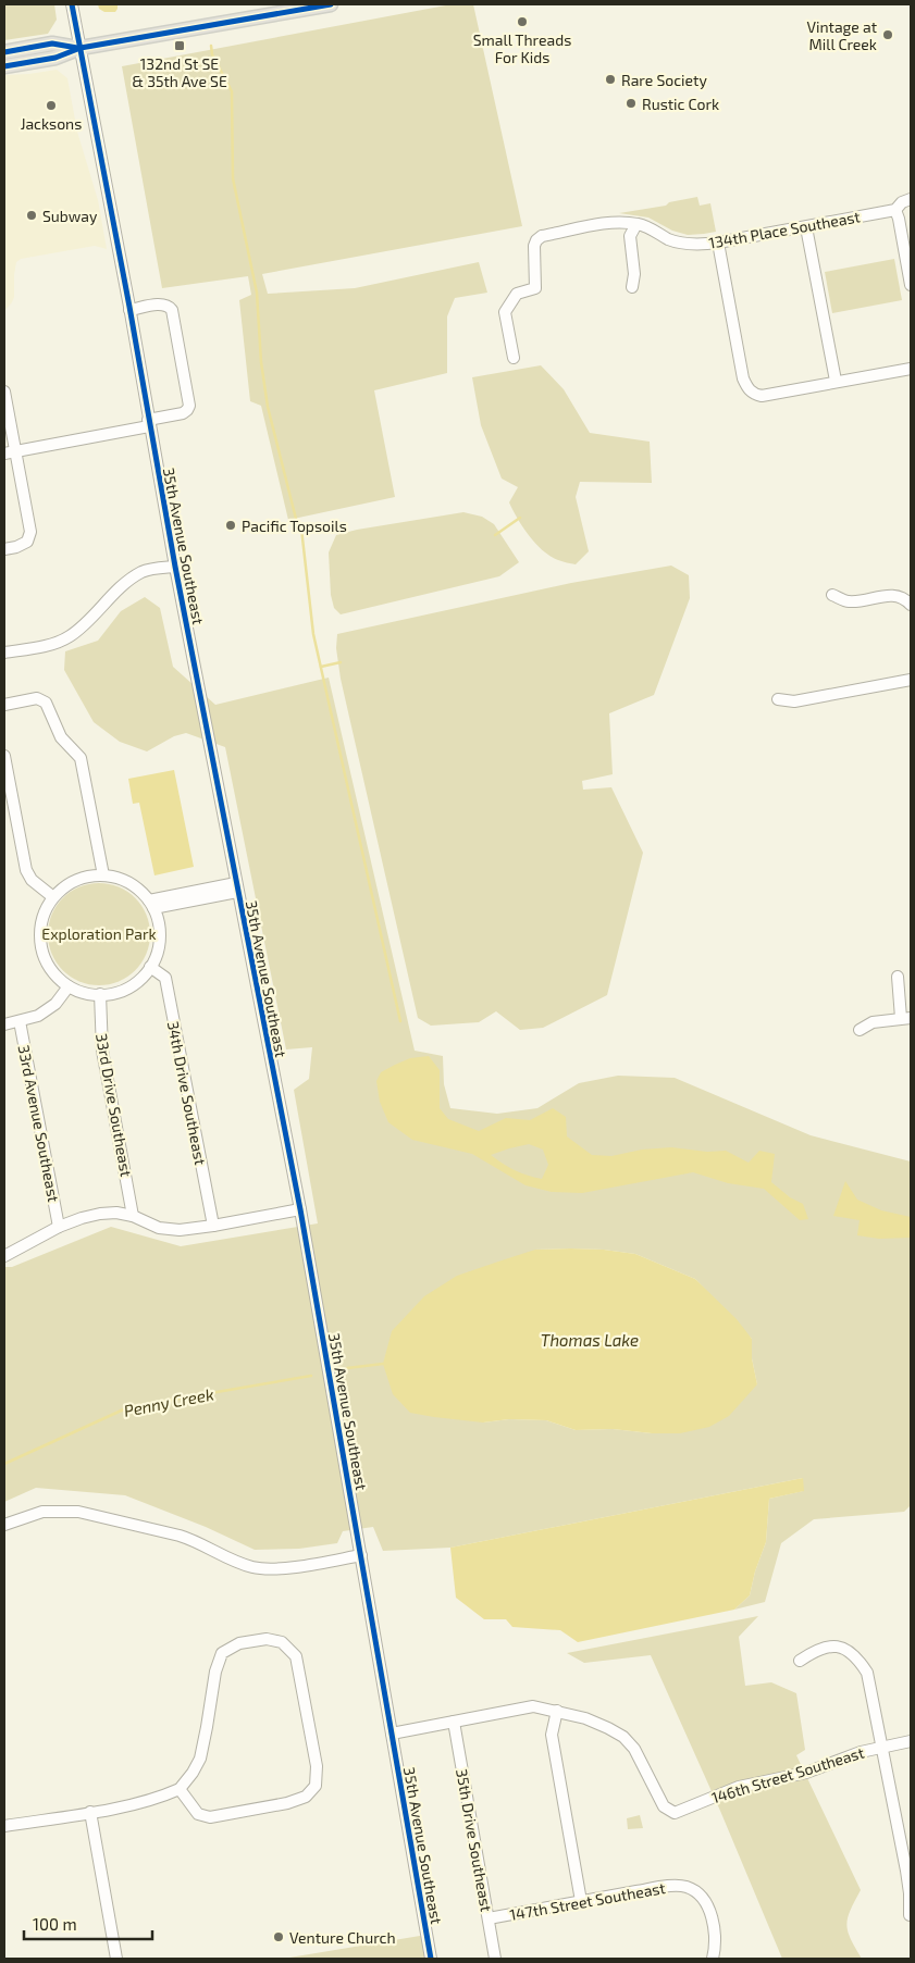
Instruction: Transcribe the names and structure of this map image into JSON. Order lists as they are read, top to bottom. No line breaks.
{"streets":{"street":["134th Place Southeast","35th Avenue Southeast","34th Drive Southeast","33rd Drive Southeast","33rd Avenue Southeast","146th Street Southeast","35th Drive Southeast","147th Street Southeast"]},"crossings":[["35th Avenue Southeast","146th Street Southeast"],["34th Drive Southeast","33rd Drive Southeast"],["146th Street Southeast","35th Drive Southeast"],["35th Drive Southeast","147th Street Southeast"]],"water":["Thomas Lake","Penny Creek"],"parks":["Exploration Park"],"places":{"other":["Small Threads For Kids","Vintage at Mill Creek","Rare Society","Rustic Cork","Jacksons","Subway","Pacific Topsoils","Venture Church"],"transit":["132nd St SE & 35th Ave SE"]},"scale_bar":"100 m"}
